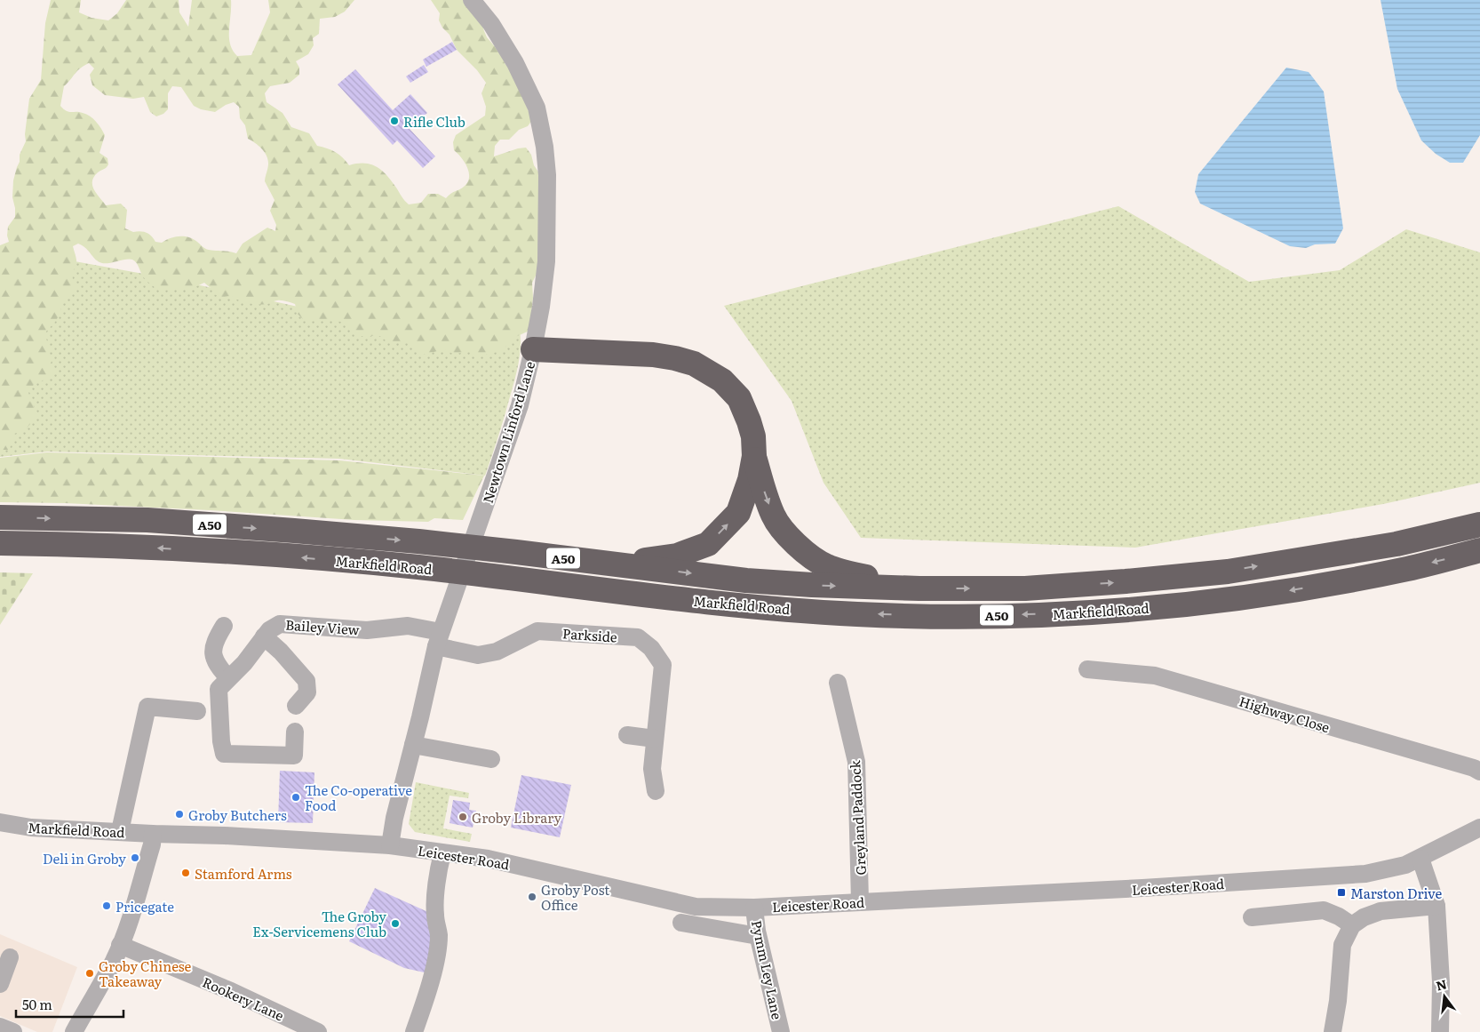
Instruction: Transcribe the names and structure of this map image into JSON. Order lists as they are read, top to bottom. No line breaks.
{"streets":{"highway":["A50","Markfield Road"],"street":["Newtown Linford Lane","Bailey View","Parkside","Highway Close","Greyland Paddock","Leicester Road","Pymm Ley Lane","Rookery Lane"]},"crossings":[["Newtown Linford Lane","Bailey View"],["Newtown Linford Lane","Parkside"],["Newtown Linford Lane","Leicester Road"],["Markfield Road","Leicester Road"],["Bailey View","Parkside"],["Greyland Paddock","Leicester Road"],["Leicester Road","Pymm Ley Lane"]],"places":{"other":["Rifle Club","The Co-operative Food","Groby Butchers","Groby Library","Deli in Groby","Stamford Arms","Groby Post Office","Pricegate","The Groby Ex-Servicemens Club","Groby Chinese Takeaway"],"transit":["Marston Drive"]},"scale_bar":"50 m","north":"top"}
